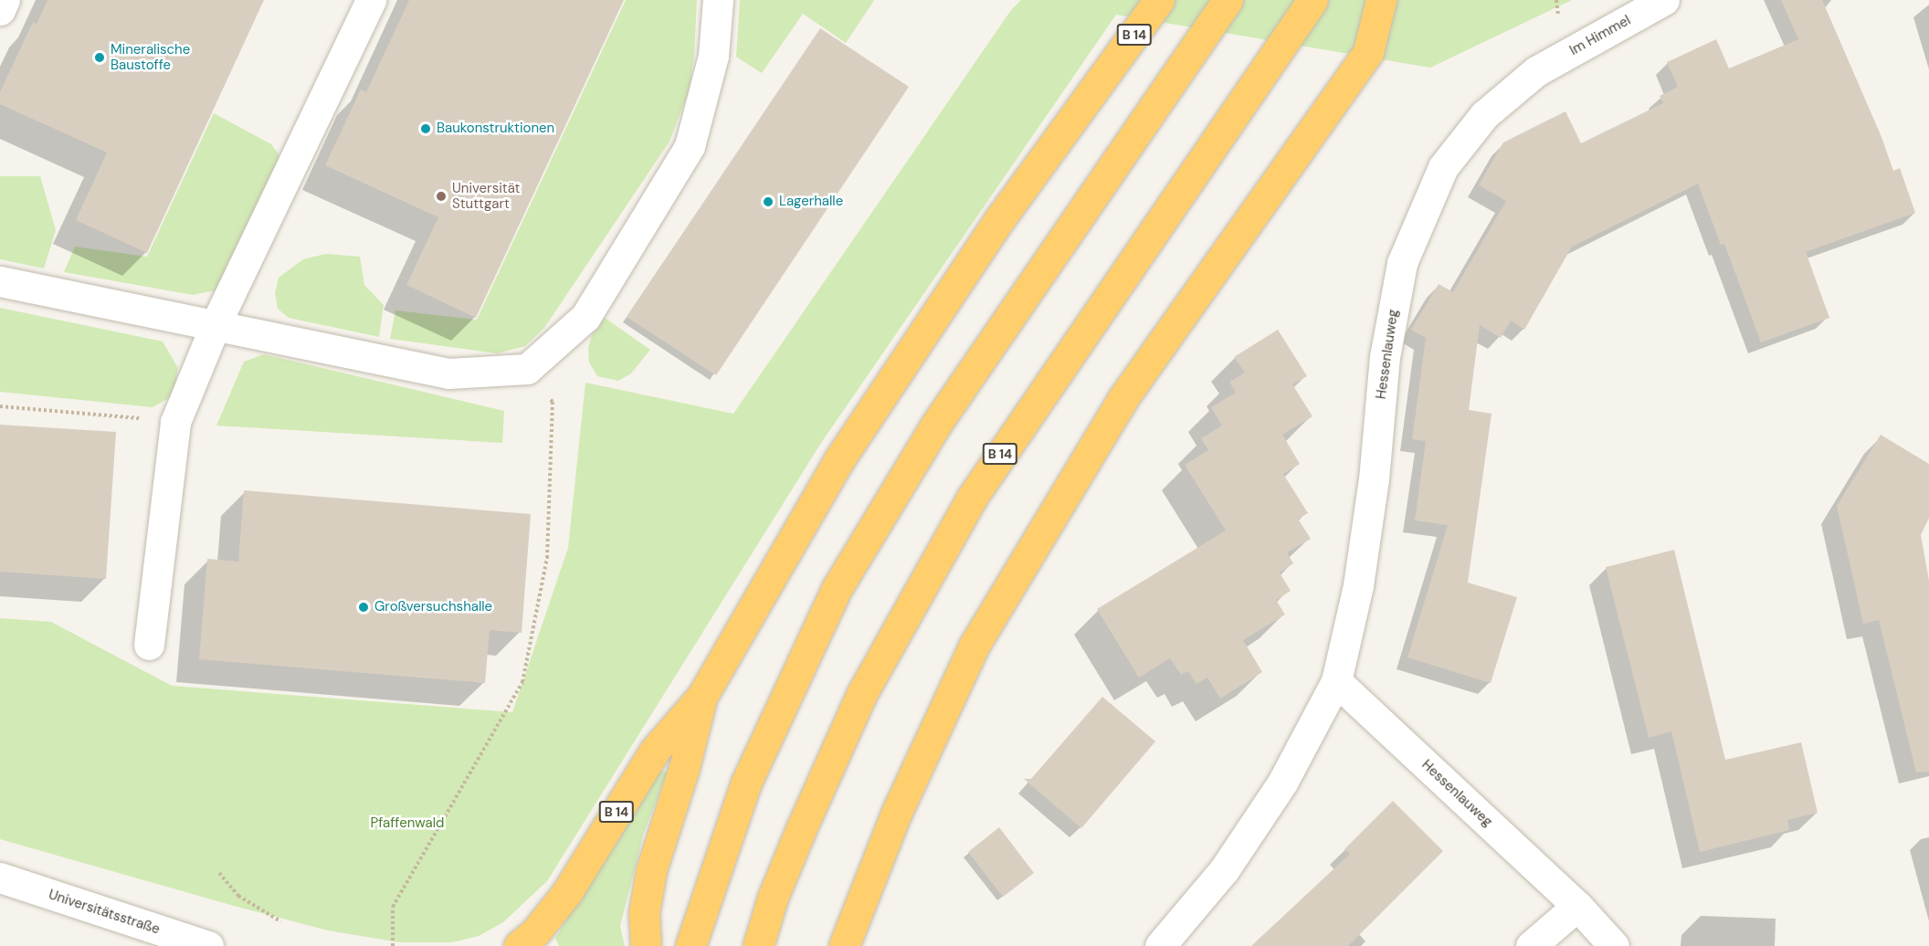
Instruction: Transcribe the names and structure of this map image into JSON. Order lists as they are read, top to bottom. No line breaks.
{"streets":{"highway":["B 14"],"street":["Im Himmel","Hessenlauweg","Universitätsstraße"]},"crossings":[["Im Himmel","Hessenlauweg"]],"parks":["Pfaffenwald"],"places":["Mineralische Baustoffe","Baukonstruktionen","Universität Stuttgart","Lagerhalle","Großversuchshalle"]}
